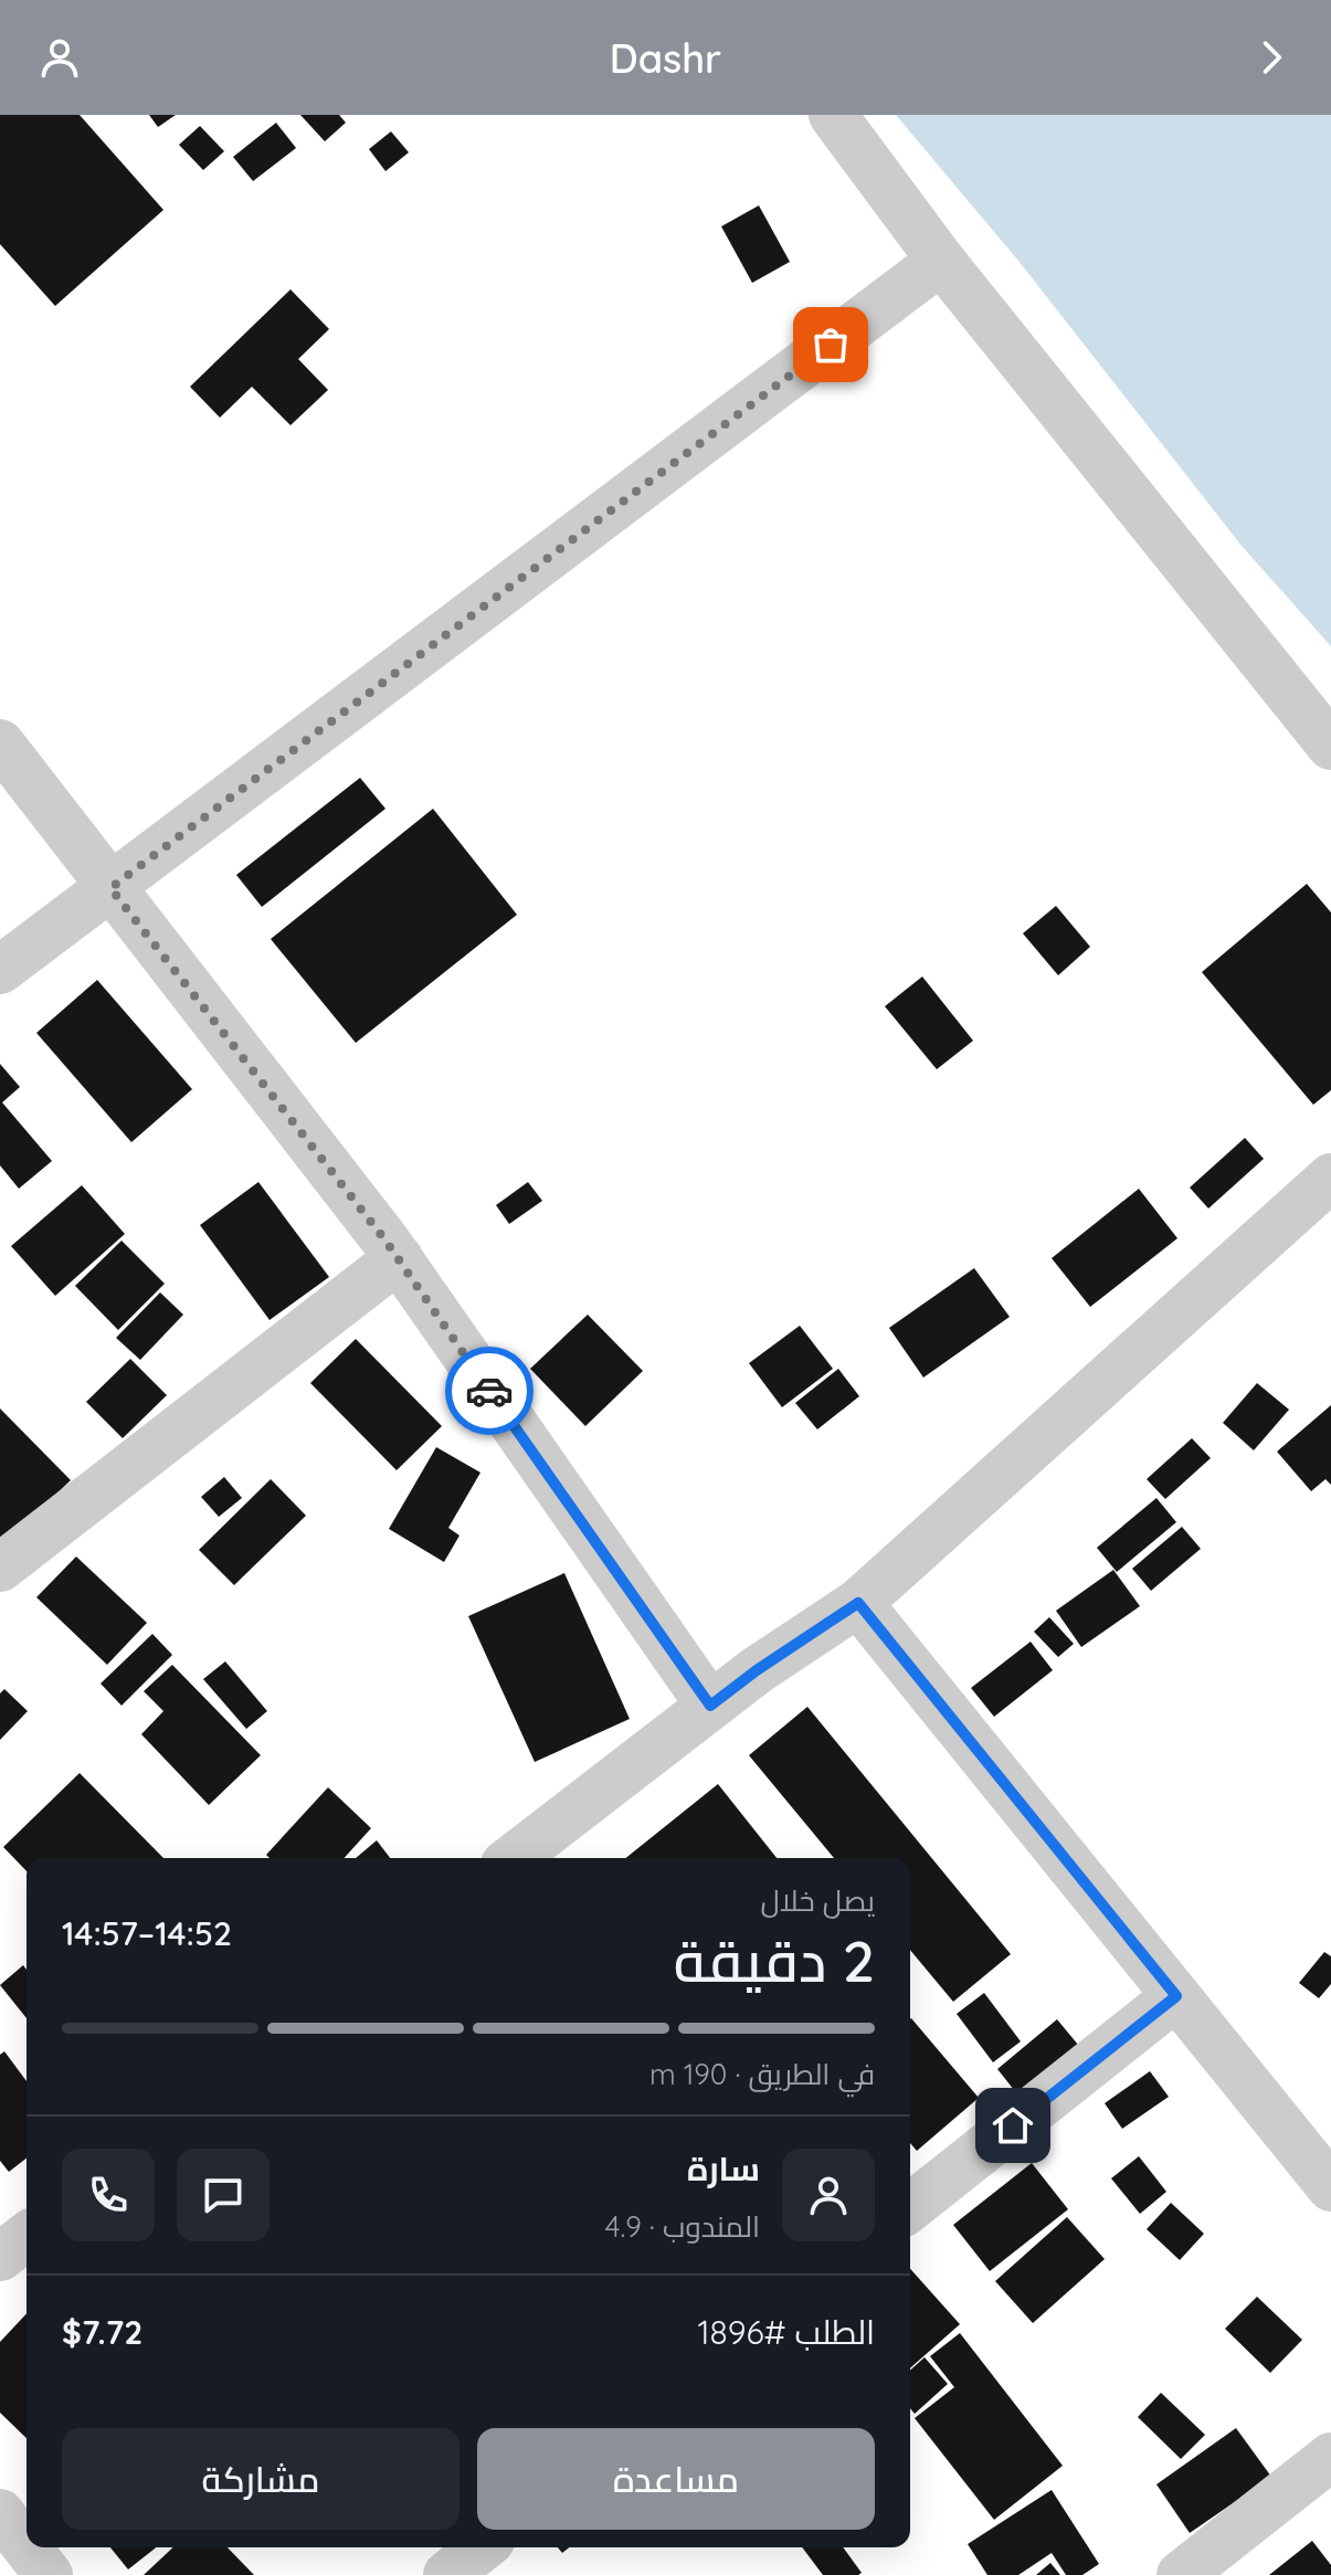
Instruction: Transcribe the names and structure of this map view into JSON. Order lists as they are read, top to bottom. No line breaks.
{"page":{"header":"Dashr","heading":["2 دقيقة","يصل خلال","14:52–14:57"],"panel":["سارة","المندوب · 4.9","الطلب #1896","$7.72"],"bar":"في الطريق · 190 m","buttons":["مساعدة","مشاركة"]}}
